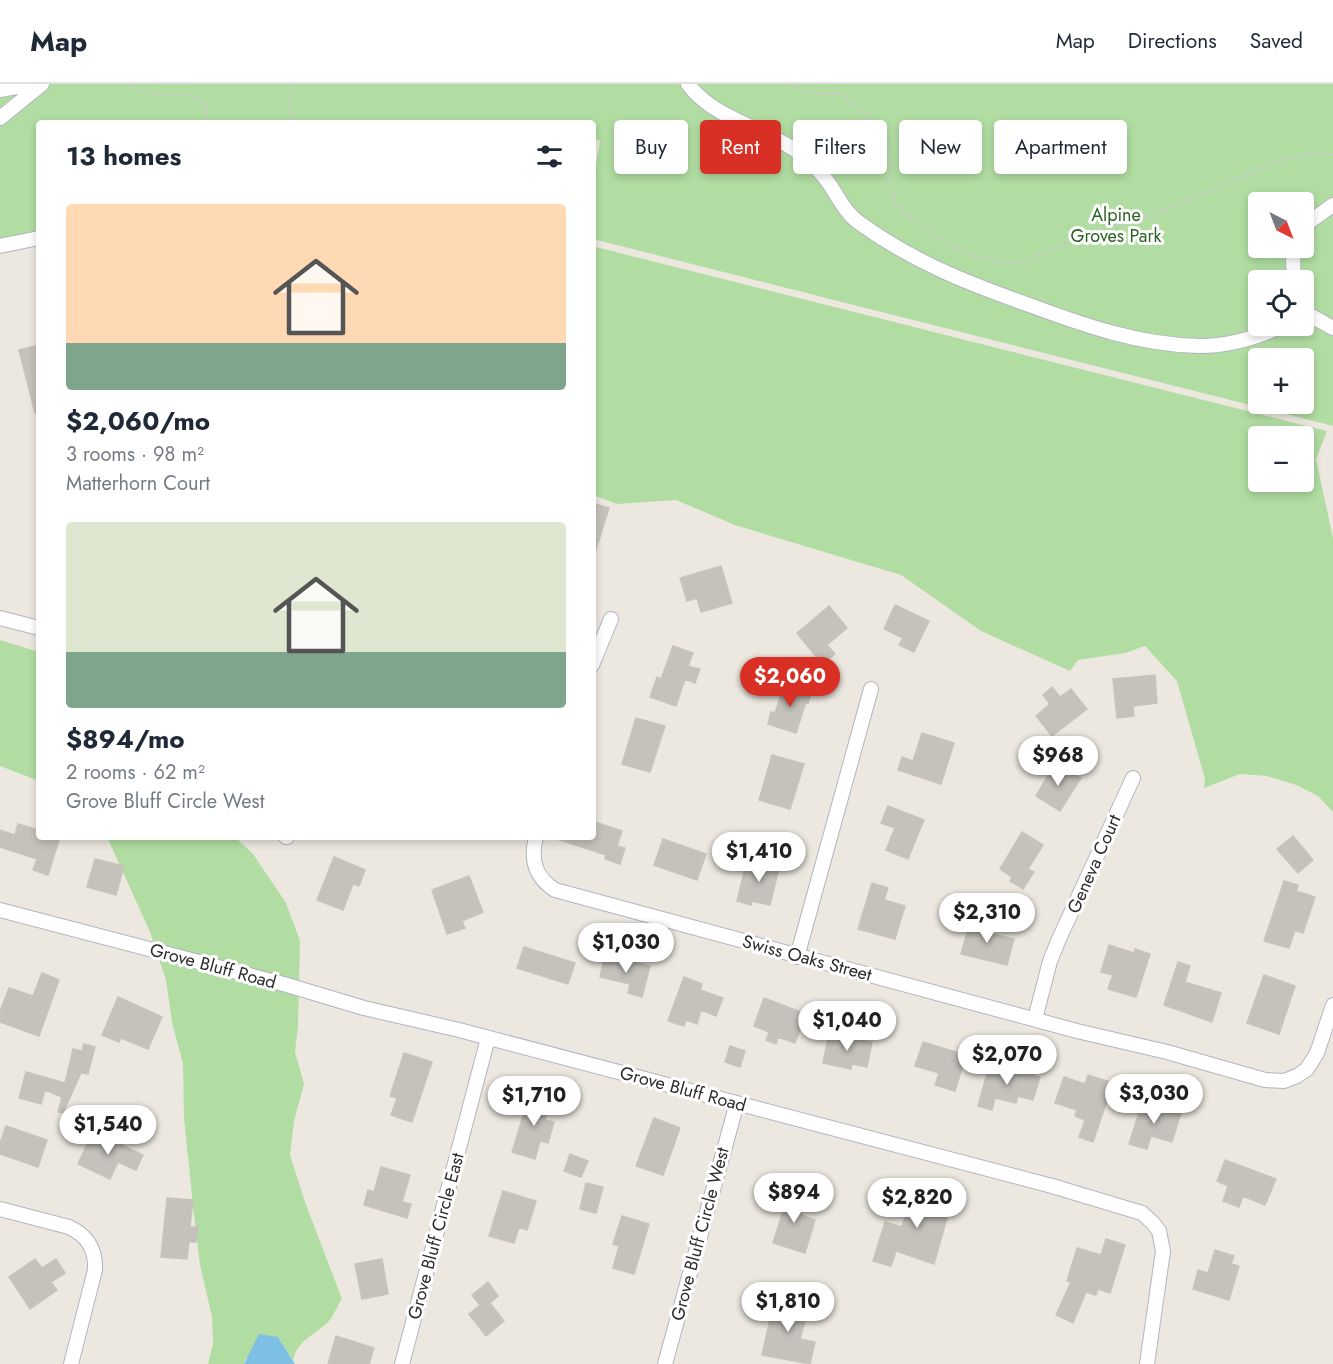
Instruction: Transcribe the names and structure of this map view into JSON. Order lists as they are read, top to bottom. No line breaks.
{"streets":{"street":["Geneva Court","Swiss Oaks Street","Grove Bluff Road","Grove Bluff Circle West","Grove Bluff Circle East"]},"crossings":[["Geneva Court","Swiss Oaks Street"],["Grove Bluff Road","Grove Bluff Circle West"],["Grove Bluff Road","Grove Bluff Circle East"]],"parks":["Alpine Groves Park"],"north":"bottom right","page":{"header":"Map","nav":["Map","Directions","Saved"],"chip":["Buy","Rent","Filters","New","Apartment"],"heading":"13 homes","map_buttons":["+","−"],"list":[{"name":"$2,060/mo","note":"3 rooms · 98 m² · Matterhorn Court"},{"name":"$894/mo","note":"2 rooms · 62 m² · Grove Bluff Circle West"}],"price":["$2,060","$968","$1,410","$2,310","$1,030","$1,040","$2,070","$3,030","$1,710","$1,540","$894","$2,820","$1,810"]}}
